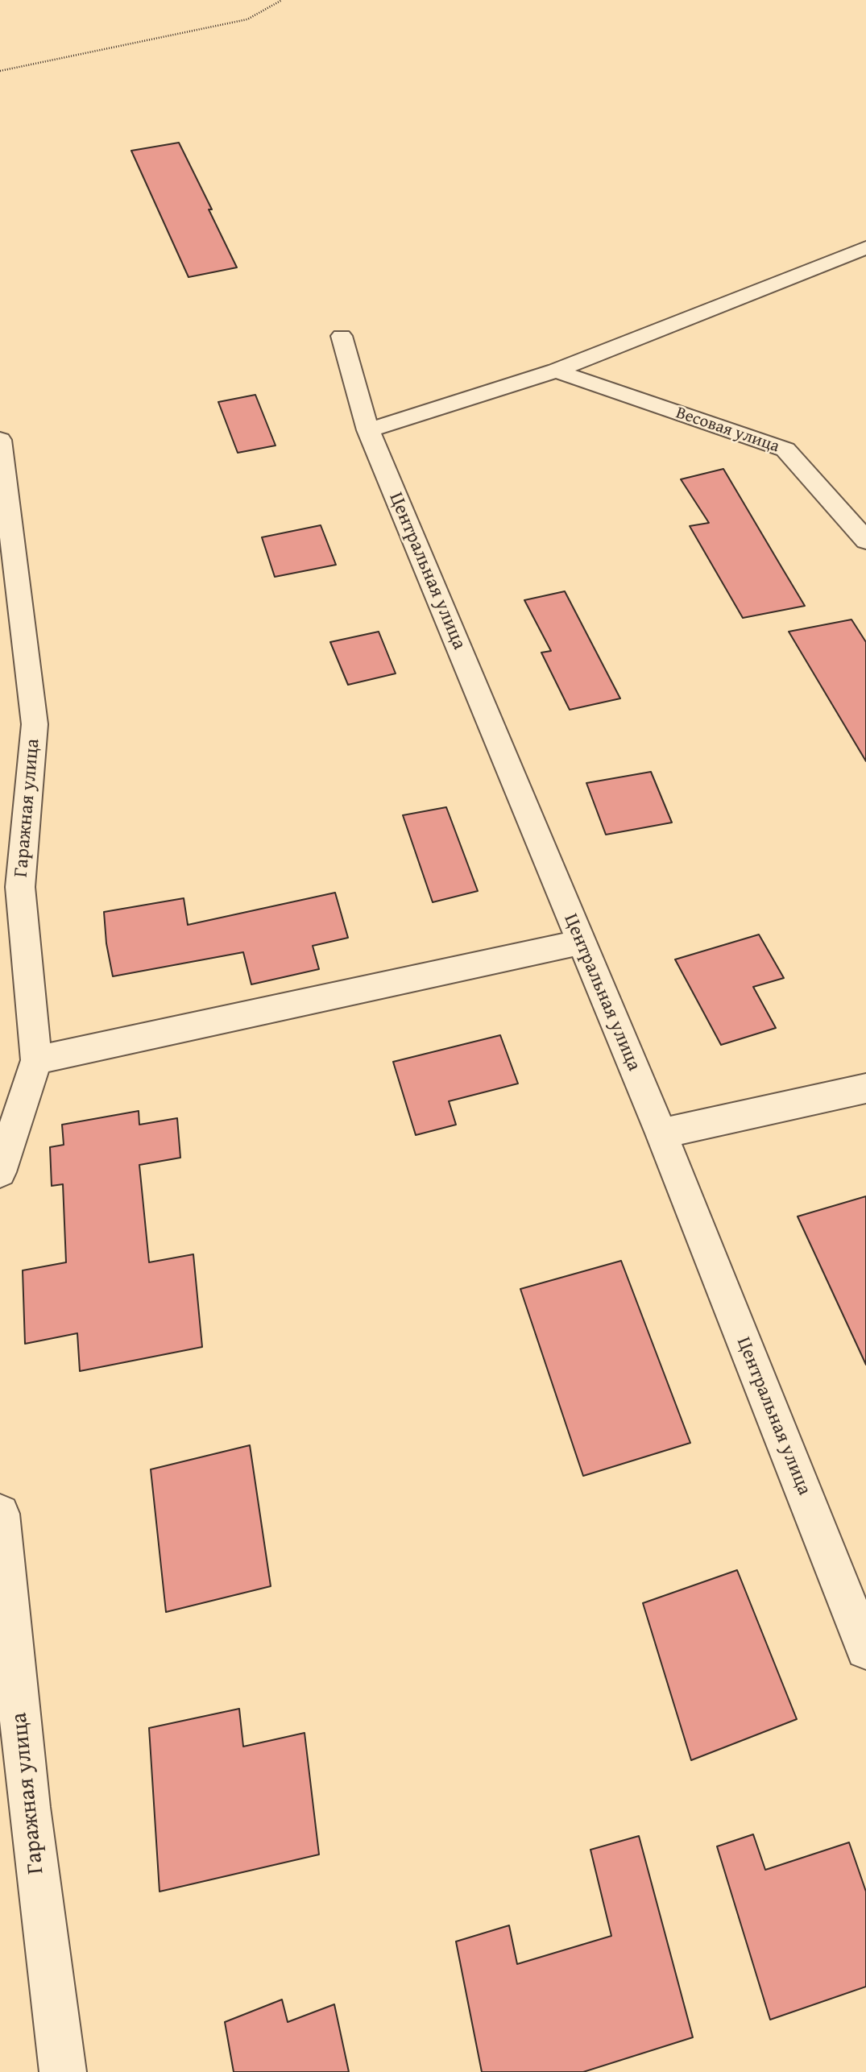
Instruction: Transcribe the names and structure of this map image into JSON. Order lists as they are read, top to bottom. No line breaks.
{"streets":{"street":["Весовая улица","Центральная улица","Гаражная улица"]}}
